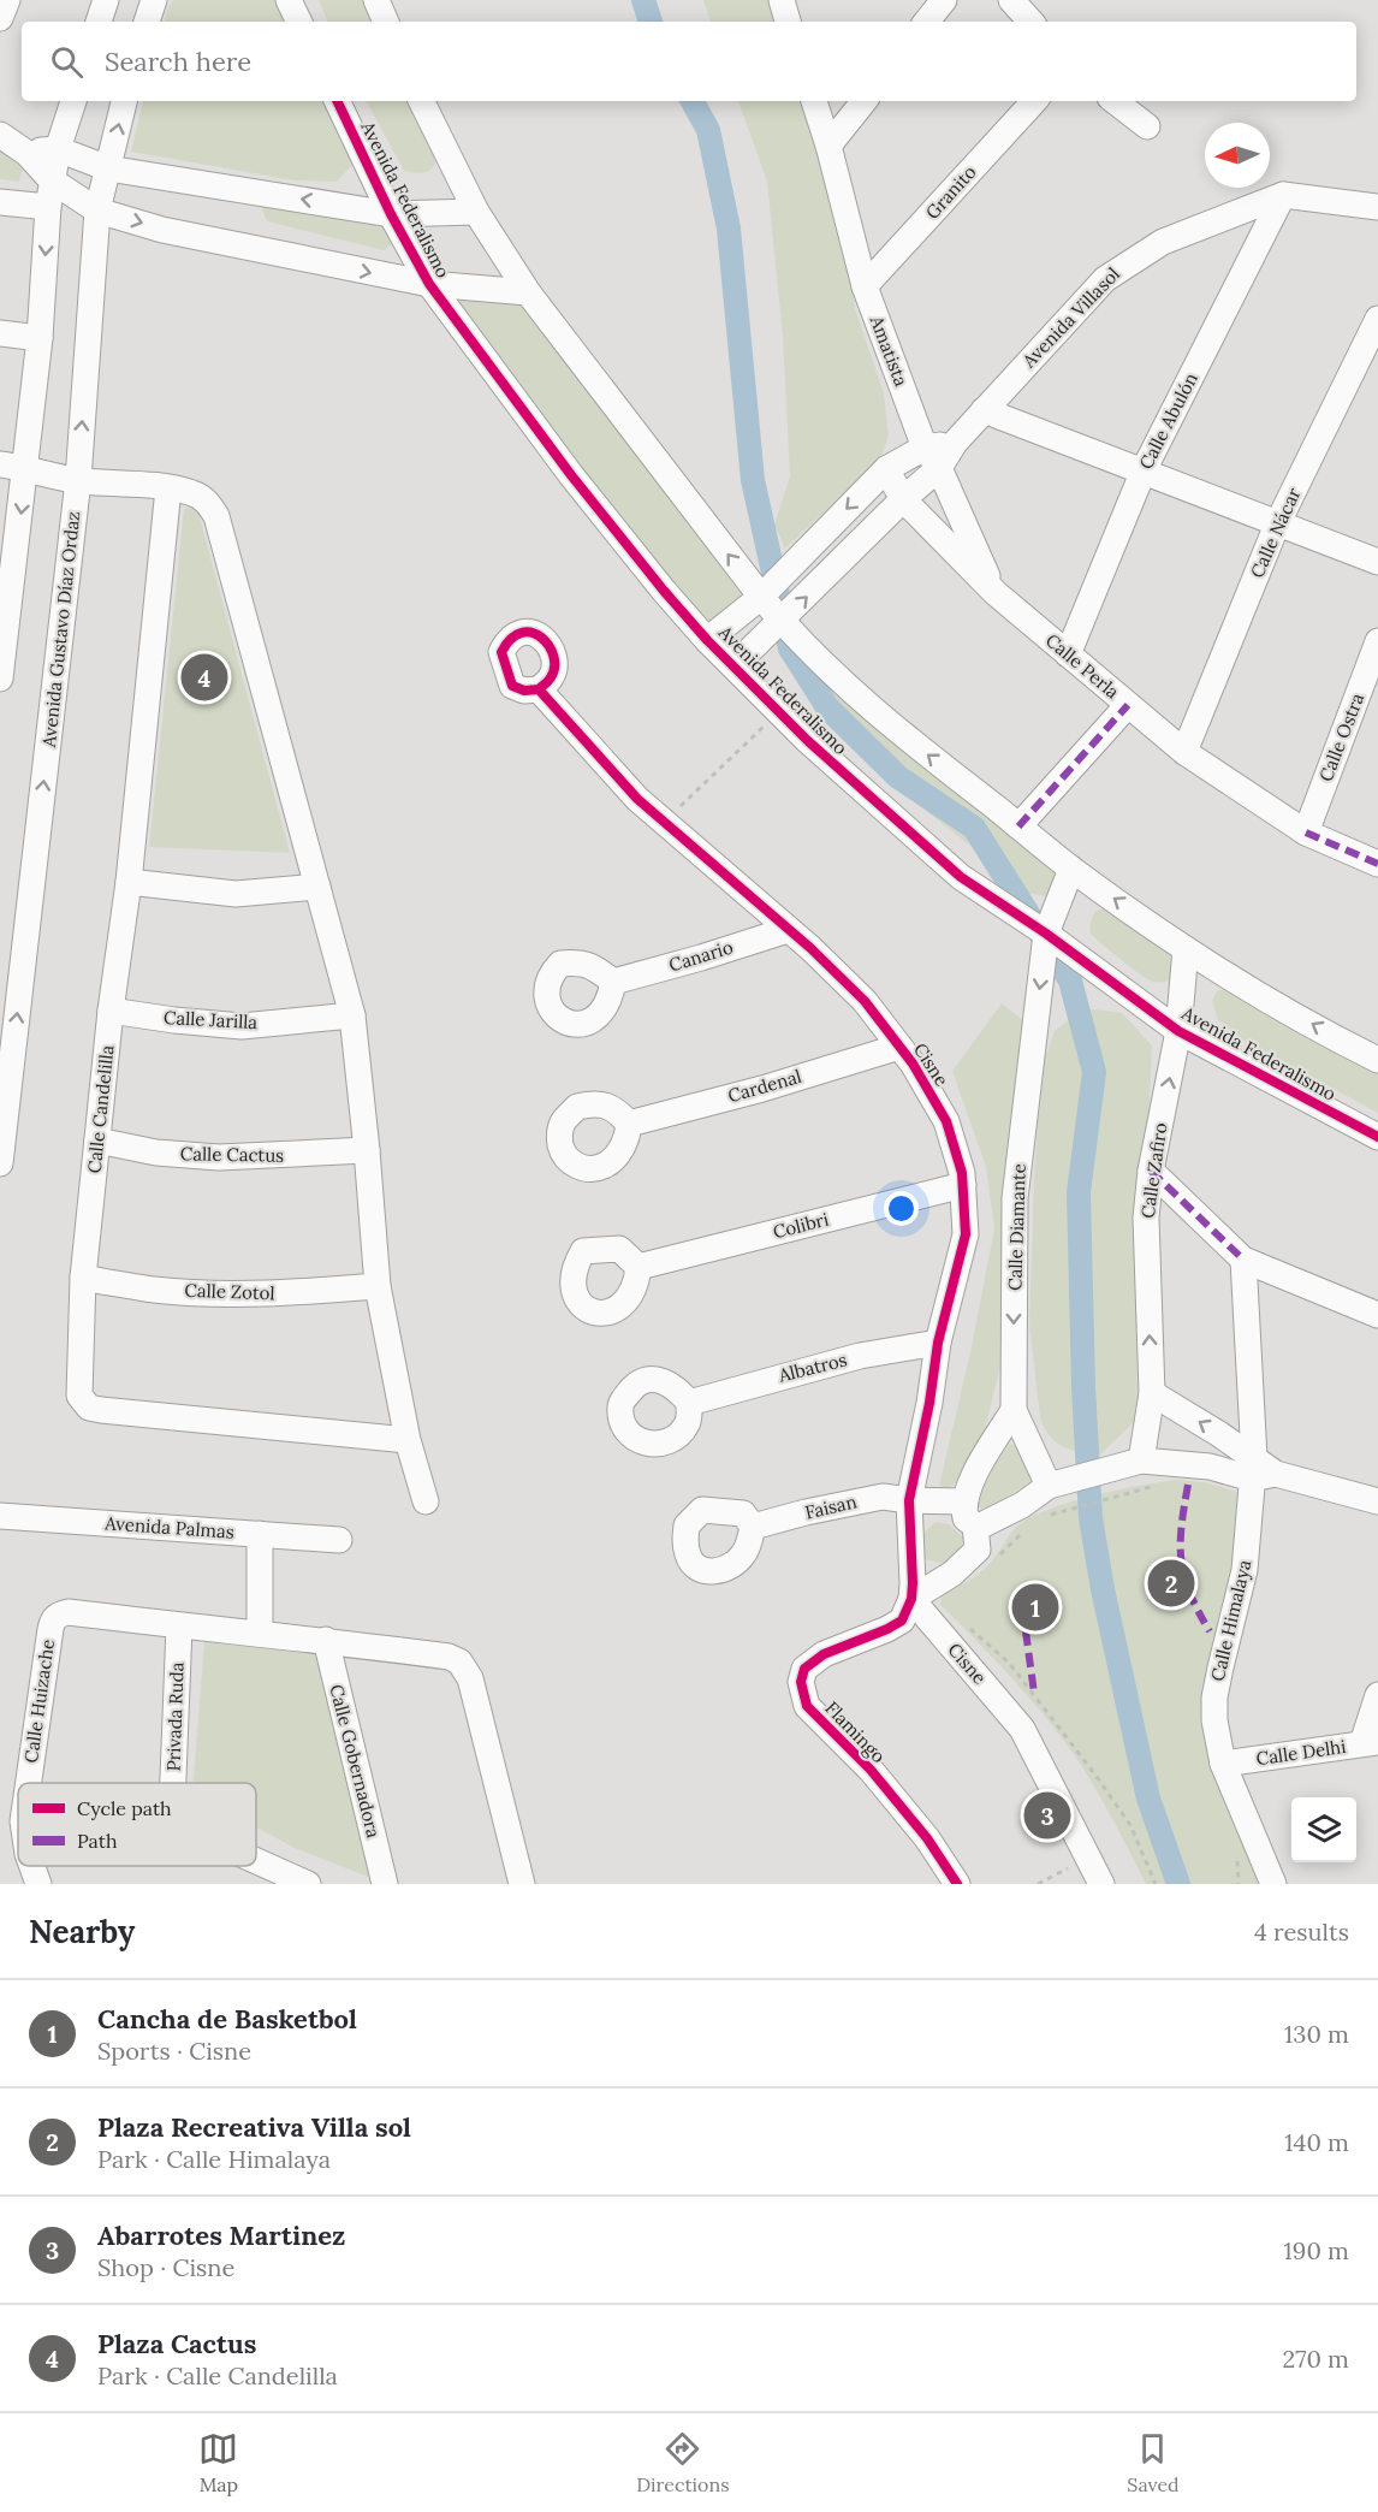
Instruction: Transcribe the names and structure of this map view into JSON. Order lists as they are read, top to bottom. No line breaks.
{"streets":{"street":["Granito","Avenida Federalismo","Avenida Villasol","Amatista","Calle Abulón","Calle Nácar","Avenida Gustavo Díaz Ordaz","Calle Perla","Calle Ostra","Canario","Calle Jarilla","Cisne","Cardenal","Calle Candelilla","Calle Cactus","Calle Zafiro","Colibri","Calle Diamante","Calle Zotol","Albatros","Faisan","Avenida Palmas","Calle Himalaya","Calle Huizache","Privada Ruda","Flamingo","Calle Delhi","Calle Gobernadora"]},"crossings":[["Granito","Amatista"],["Avenida Federalismo","Avenida Villasol"],["Avenida Federalismo","Avenida Gustavo Díaz Ordaz"],["Avenida Federalismo","Calle Zafiro"],["Avenida Federalismo","Calle Diamante"],["Avenida Villasol","Amatista"],["Avenida Villasol","Calle Abulón"],["Avenida Villasol","Calle Perla"],["Amatista","Calle Perla"],["Calle Abulón","Calle Perla"],["Calle Nácar","Calle Perla"],["Calle Perla","Calle Ostra"],["Canario","Cisne"],["Calle Jarilla","Calle Candelilla"],["Cisne","Cardenal"],["Cisne","Colibri"],["Cisne","Albatros"],["Cisne","Faisan"],["Cisne","Flamingo"],["Calle Candelilla","Calle Cactus"],["Calle Candelilla","Calle Zotol"],["Calle Himalaya","Calle Delhi"],["Calle Huizache","Privada Ruda"]],"one_way":["Calle Zafiro","Calle Diamante"],"legend":["Cycle path","Path"],"north":"left","page":{"search":"Search here","pins":["4","2","1","3"],"heading":["Nearby","4 results"],"list":[{"mark":"1","name":"Cancha de Basketbol","note":"Sports · Cisne","value":"130 m"},{"mark":"2","name":"Plaza Recreativa Villa sol","note":"Park · Calle Himalaya","value":"140 m"},{"mark":"3","name":"Abarrotes Martinez","note":"Shop · Cisne","value":"190 m"},{"mark":"4","name":"Plaza Cactus","note":"Park · Calle Candelilla","value":"270 m"}],"nav":["Map","Directions","Saved"]}}
